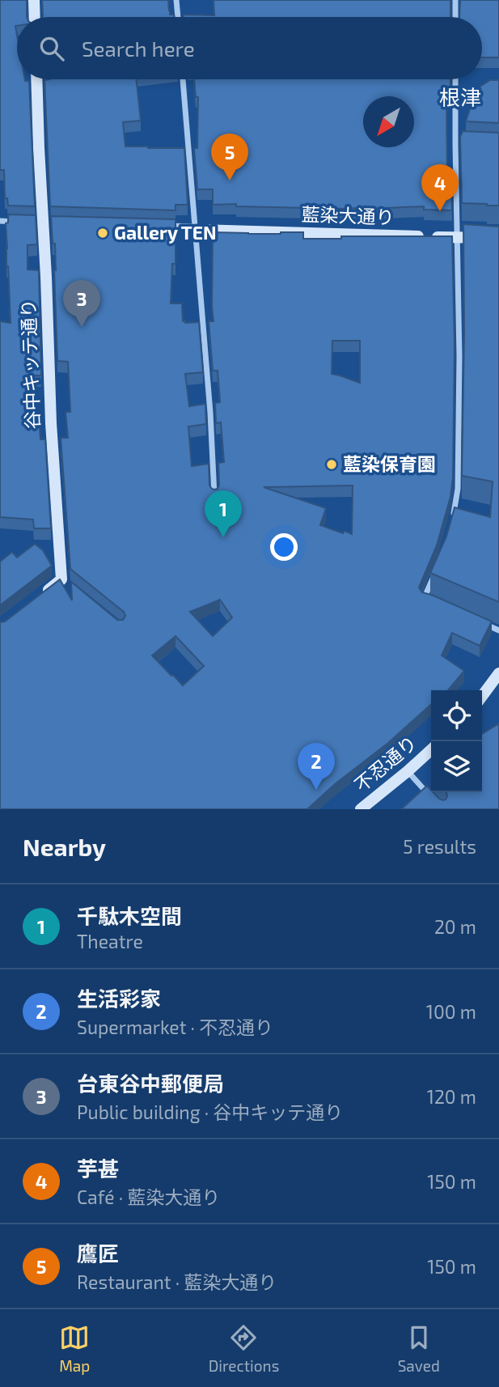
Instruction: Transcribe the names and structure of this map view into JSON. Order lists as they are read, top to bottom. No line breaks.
{"streets":{"street":["藍染大通り","谷中キッテ通り","不忍通り"]},"districts":["根津"],"places":["Gallery TEN","藍染保育園"],"north":"bottom left","page":{"search":"Search here","pins":["5","4","3","1","2"],"heading":["Nearby","5 results"],"list":[{"mark":"1","name":"千駄木空間","note":"Theatre","value":"20 m"},{"mark":"2","name":"生活彩家","note":"Supermarket · 不忍通り","value":"100 m"},{"mark":"3","name":"台東谷中郵便局","note":"Public building · 谷中キッテ通り","value":"120 m"},{"mark":"4","name":"芋甚","note":"Café · 藍染大通り","value":"150 m"},{"mark":"5","name":"鷹匠","note":"Restaurant · 藍染大通り","value":"150 m"}],"nav":["Map","Directions","Saved"]}}
